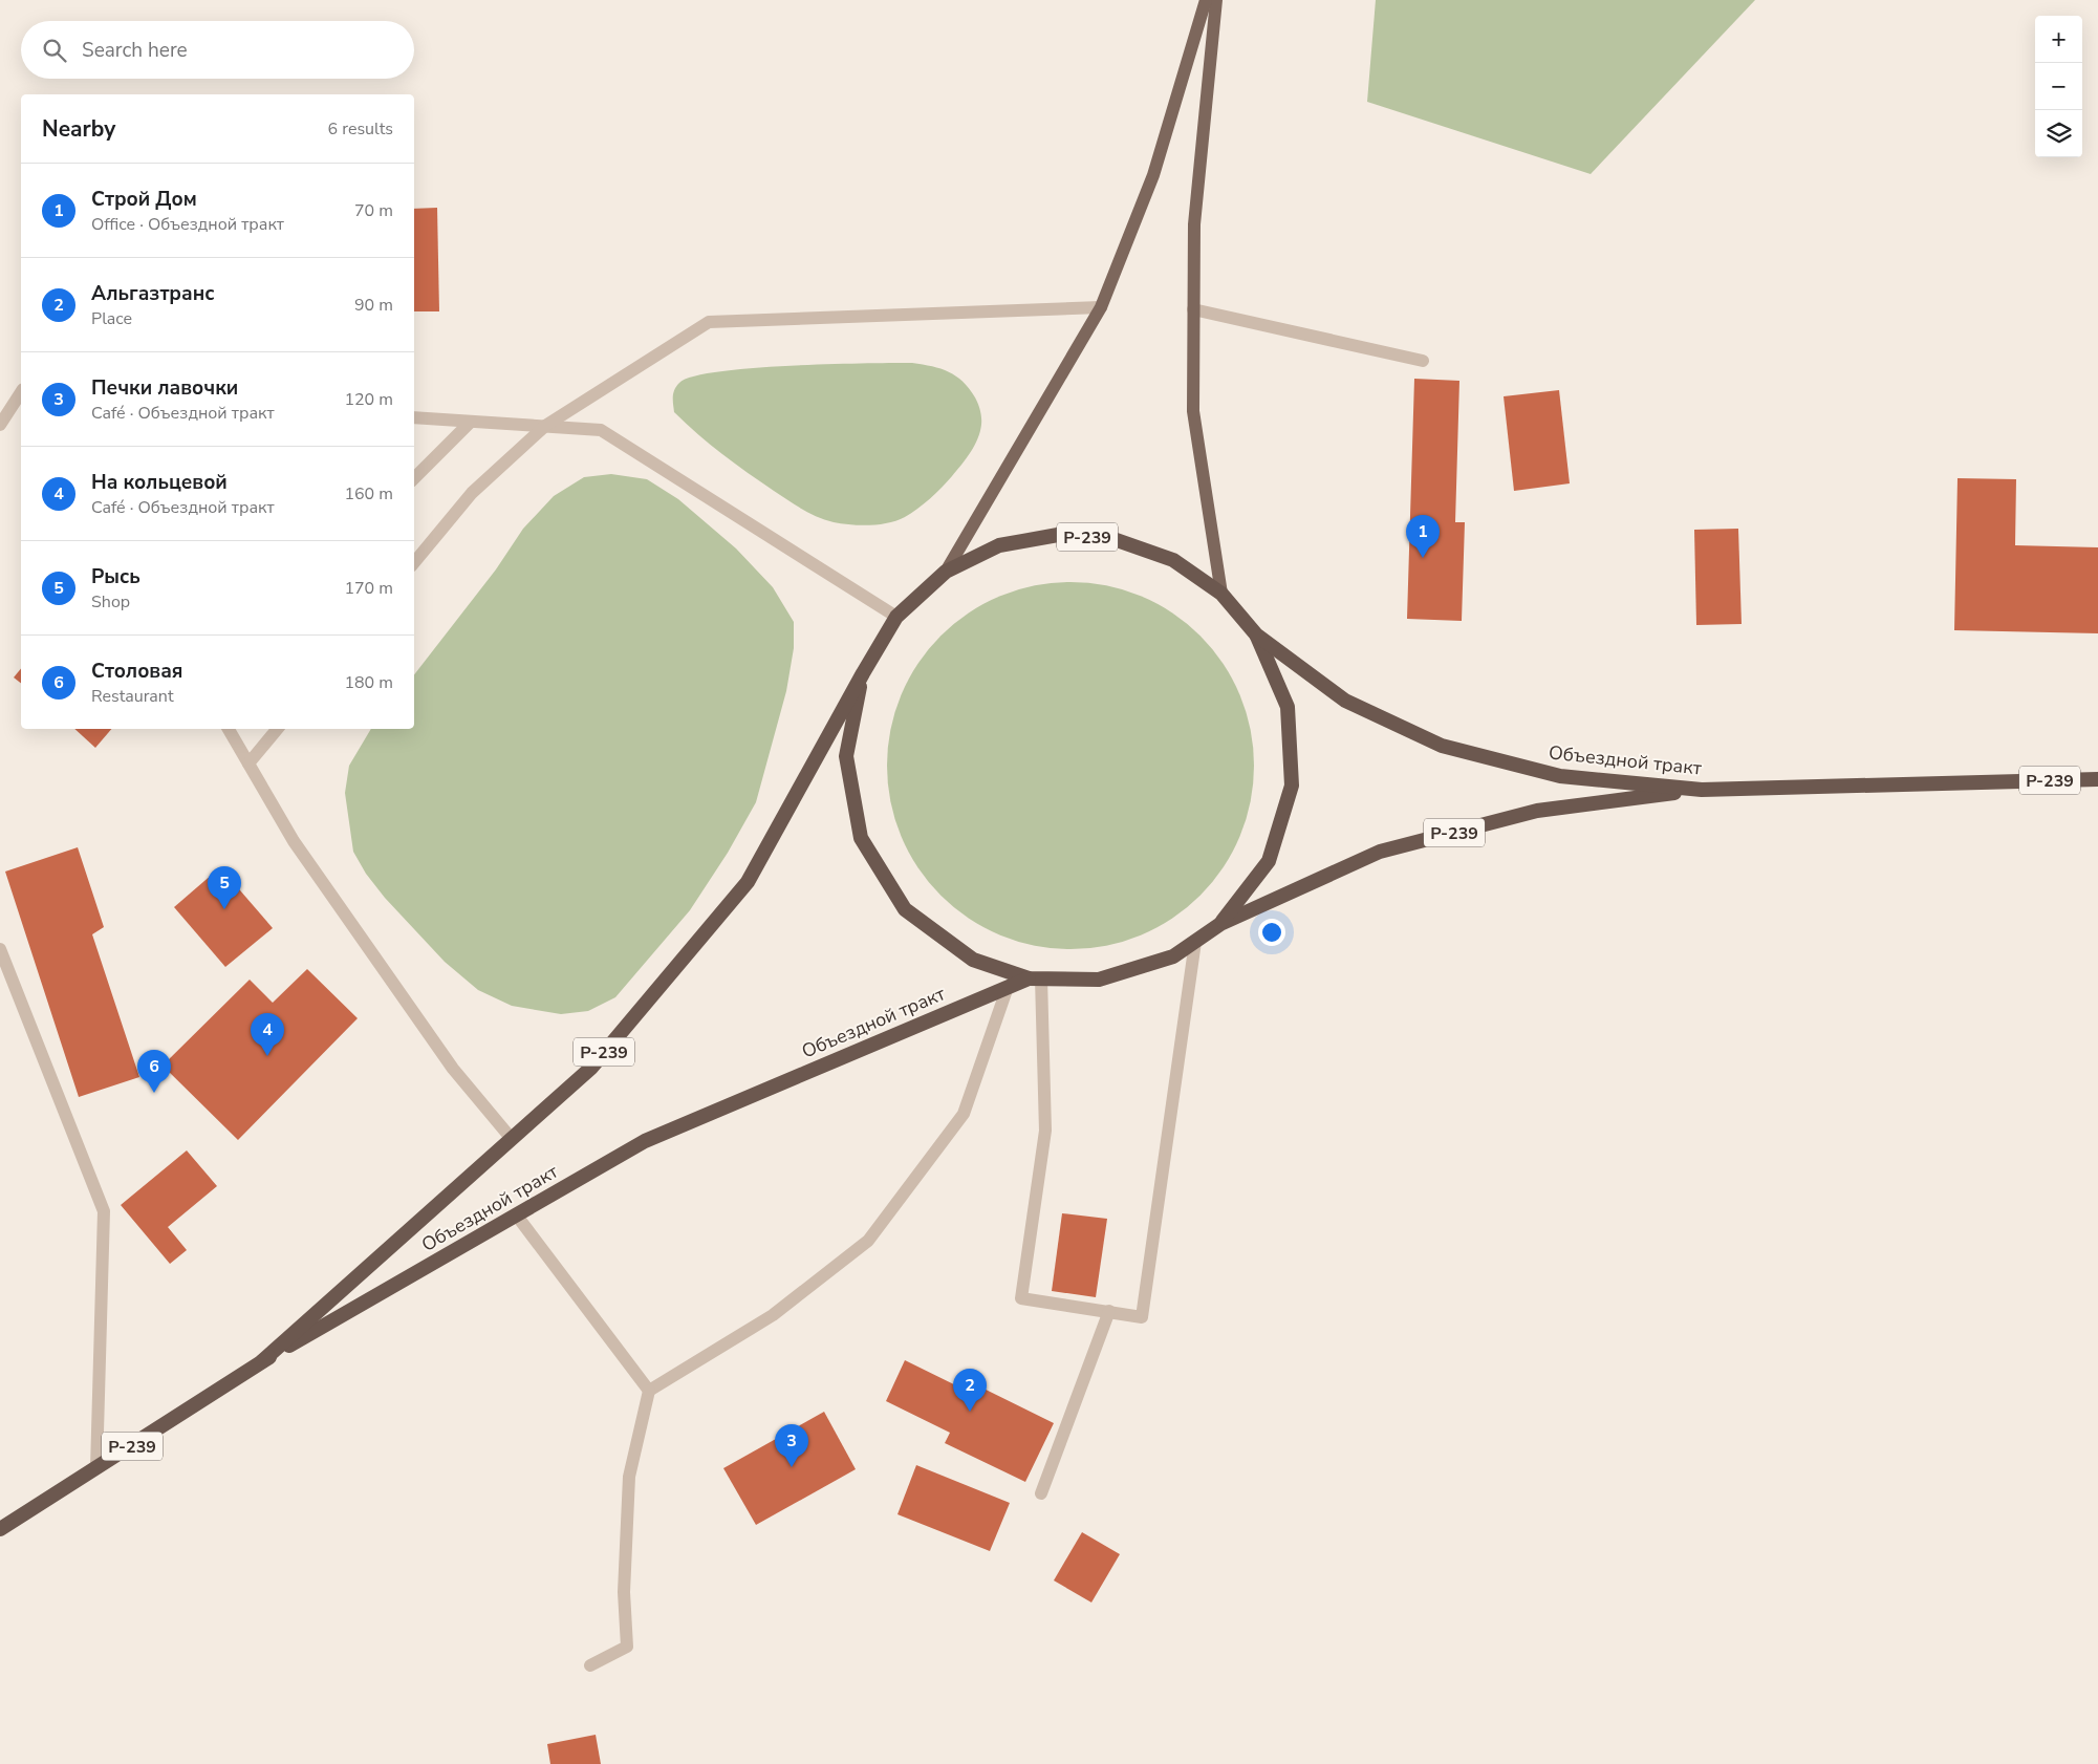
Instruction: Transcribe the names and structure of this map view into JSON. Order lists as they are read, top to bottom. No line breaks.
{"streets":{"highway":["Р-239","Объездной тракт"]},"crossings":[["Р-239","Объездной тракт"]],"page":{"map_buttons":["+","−"],"search":"Search here","heading":["Nearby","6 results"],"list":[{"mark":"1","name":"Строй Дом","note":"Office · Объездной тракт","value":"70 m"},{"mark":"2","name":"Альгазтранс","note":"Place","value":"90 m"},{"mark":"3","name":"Печки лавочки","note":"Café · Объездной тракт","value":"120 m"},{"mark":"4","name":"На кольцевой","note":"Café · Объездной тракт","value":"160 m"},{"mark":"5","name":"Рысь","note":"Shop","value":"170 m"},{"mark":"6","name":"Столовая","note":"Restaurant","value":"180 m"}],"pins":["1","5","4","6","2","3"]}}
